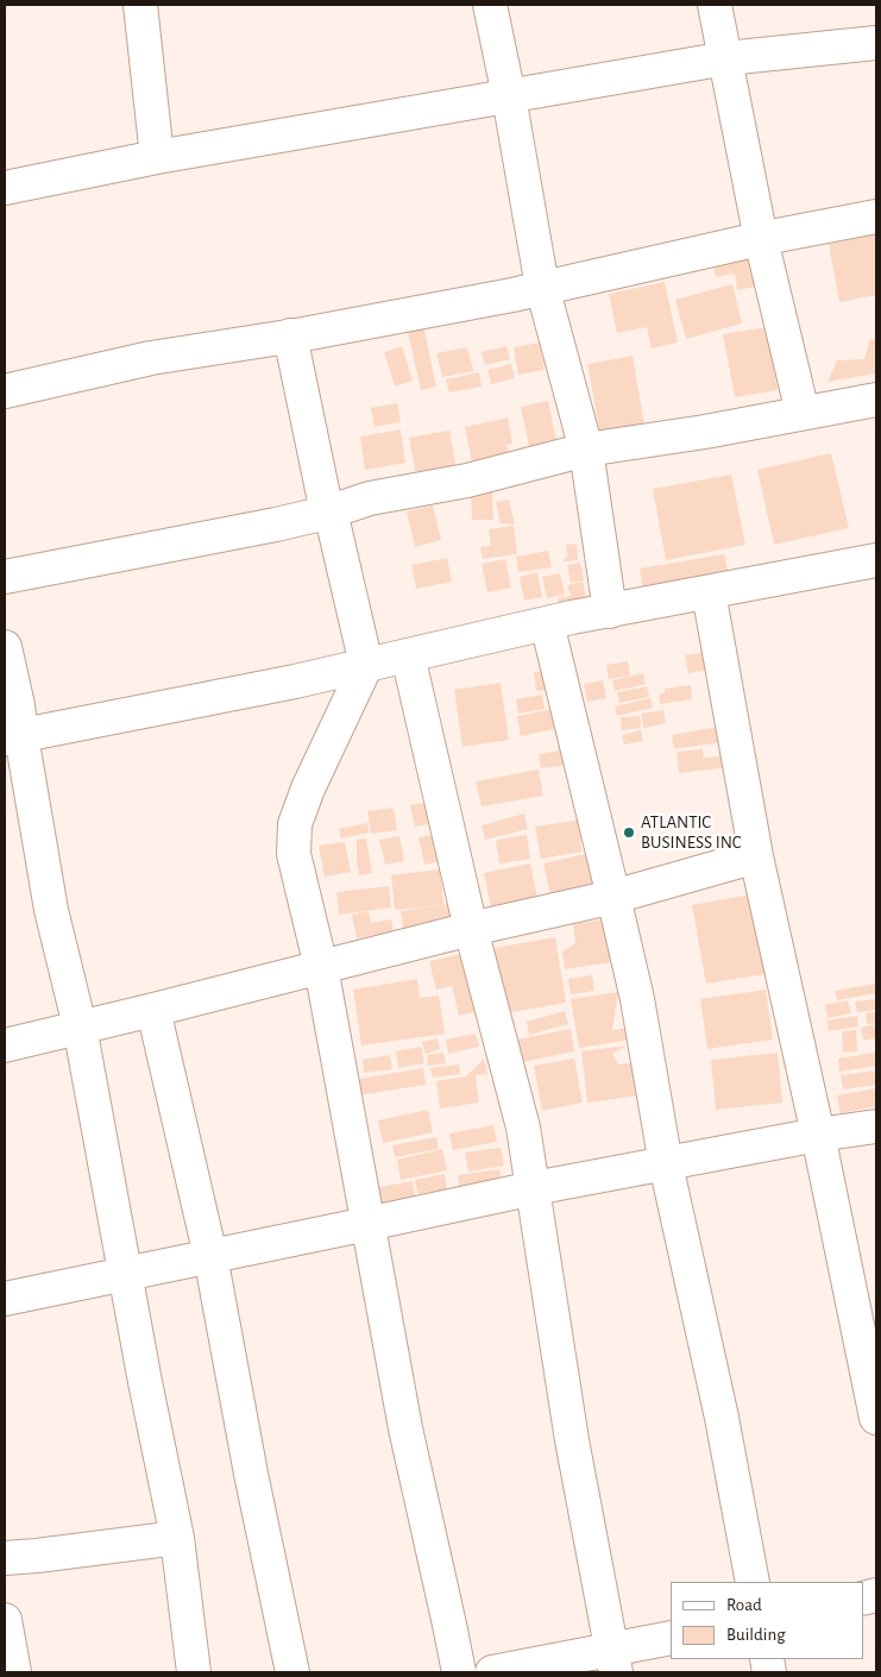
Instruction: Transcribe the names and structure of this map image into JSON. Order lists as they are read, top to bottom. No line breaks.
{"places":["ATLANTIC BUSINESS INC"],"legend":["Road","Building"]}
